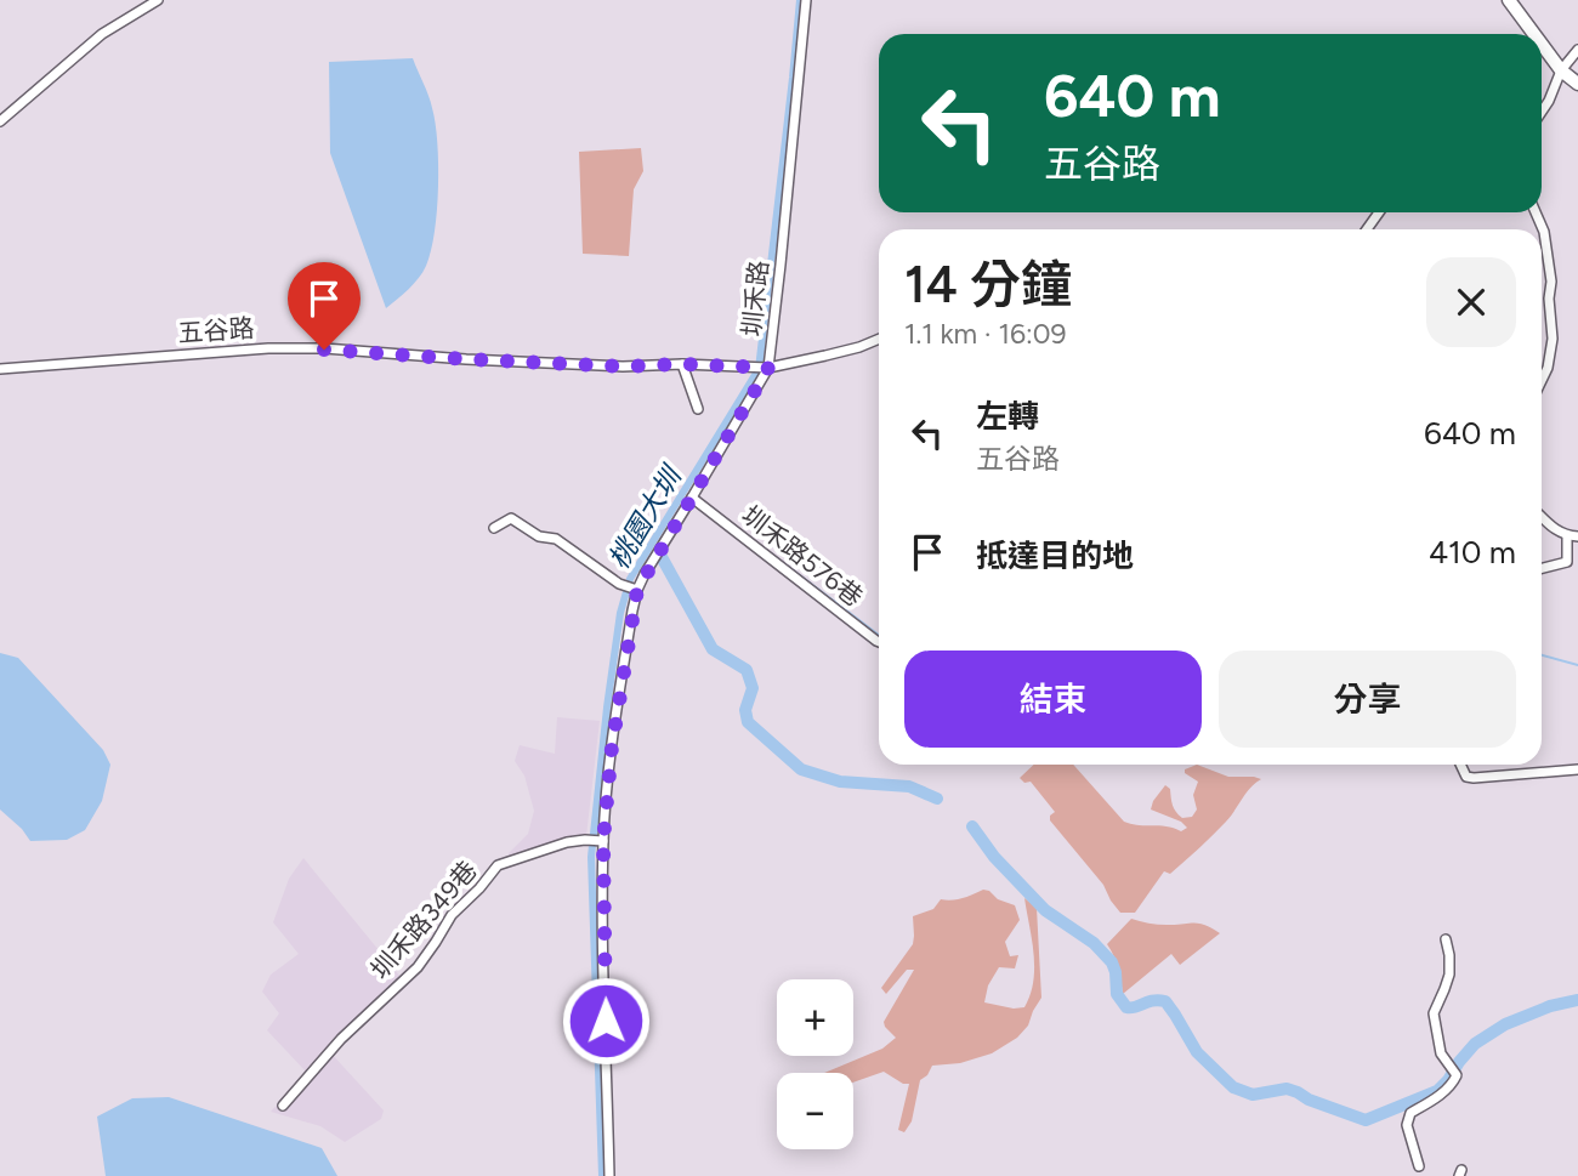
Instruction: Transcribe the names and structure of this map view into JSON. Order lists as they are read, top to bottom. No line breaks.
{"streets":{"street":["圳禾路","五谷路","圳禾路576巷","圳禾路349巷"]},"crossings":[["圳禾路","五谷路"],["圳禾路","圳禾路576巷"],["圳禾路","圳禾路349巷"]],"water":["桃園大圳"],"page":{"turn":["640 m","五谷路"],"heading":["14 分鐘","1.1 km · 16:09"],"list":[{"name":"左轉","note":"五谷路","value":"640 m"},{"name":"抵達目的地","value":"410 m"}],"buttons":["結束","分享"],"map_buttons":["+","−"]}}
